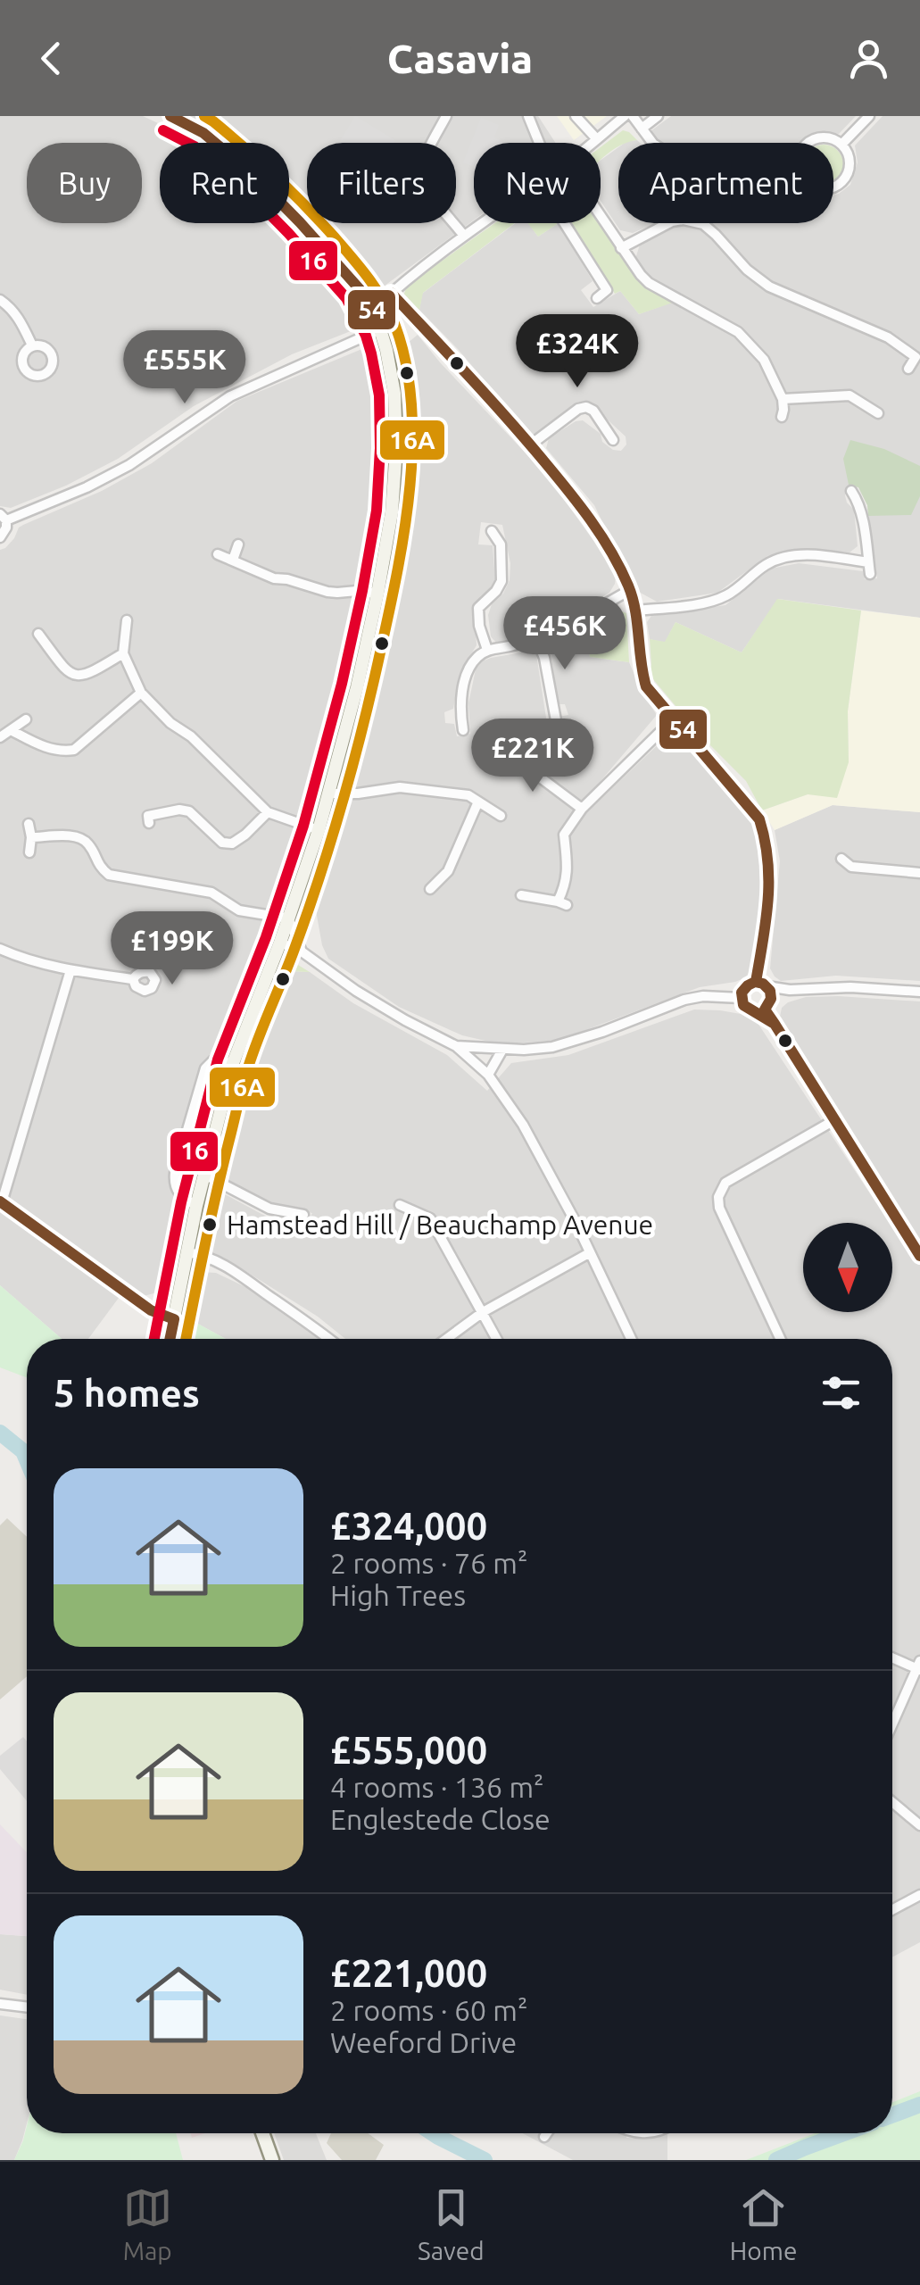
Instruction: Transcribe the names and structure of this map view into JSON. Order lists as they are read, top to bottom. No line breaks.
{"places":["Hamstead Hill / Beauchamp Avenue"],"lines":["transit line 54","transit line 16A","transit line 16"],"north":"bottom","page":{"header":"Casavia","chip":["Buy","Rent","Filters","New","Apartment"],"price":["£324K","£555K","£456K","£221K","£199K"],"heading":"5 homes","list":[{"name":"£324,000","note":"2 rooms · 76 m² · High Trees"},{"name":"£555,000","note":"4 rooms · 136 m² · Englestede Close"},{"name":"£221,000","note":"2 rooms · 60 m² · Weeford Drive"}],"tabs":["Map","Saved","Home"]}}
